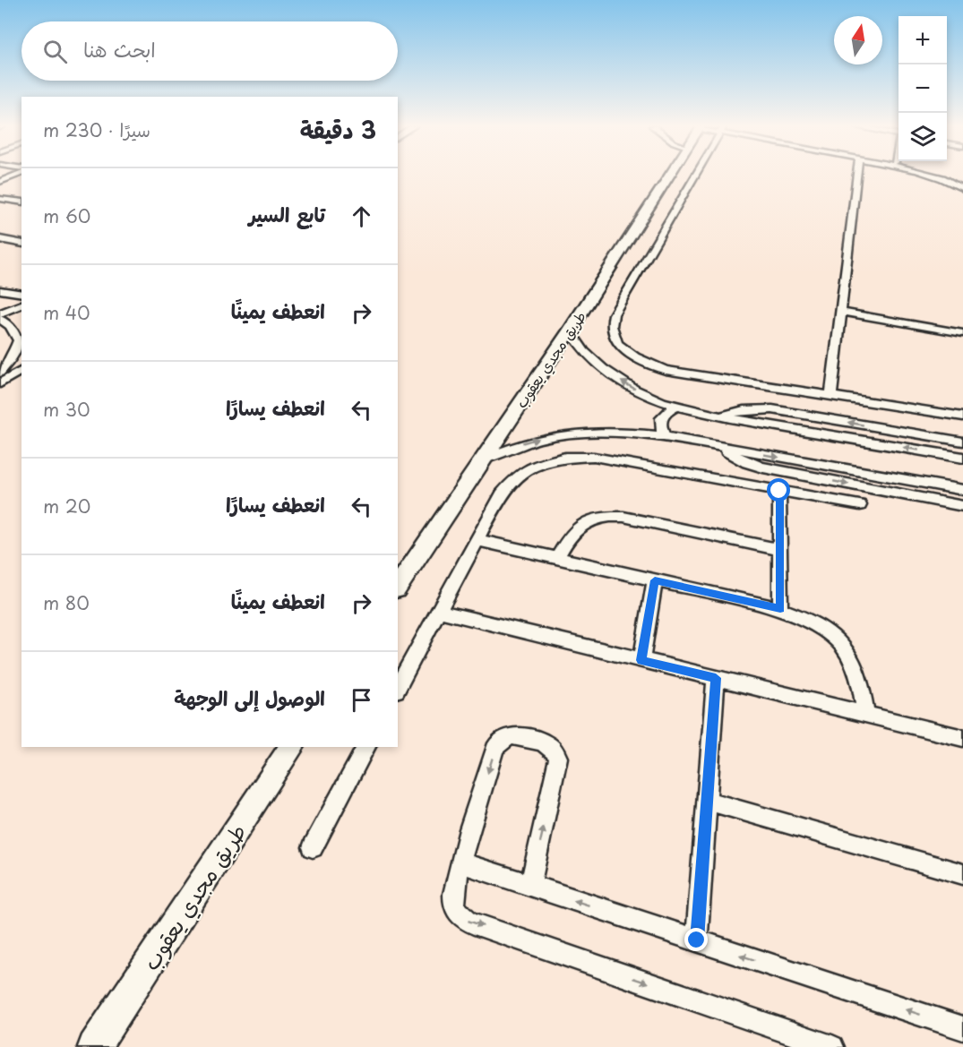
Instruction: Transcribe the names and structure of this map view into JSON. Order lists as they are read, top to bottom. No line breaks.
{"streets":{"street":["طريق مجدي يعقوب"]},"north":"top","page":{"map_buttons":["+","−"],"search":"ابحث هنا","heading":["3 دقيقة","سيرًا · 230 m"],"list":[["تابع السير","60 m"],["انعطف يمينًا","40 m"],["انعطف يسارًا","30 m"],["انعطف يسارًا","20 m"],["انعطف يمينًا","80 m"],"الوصول إلى الوجهة"]}}
